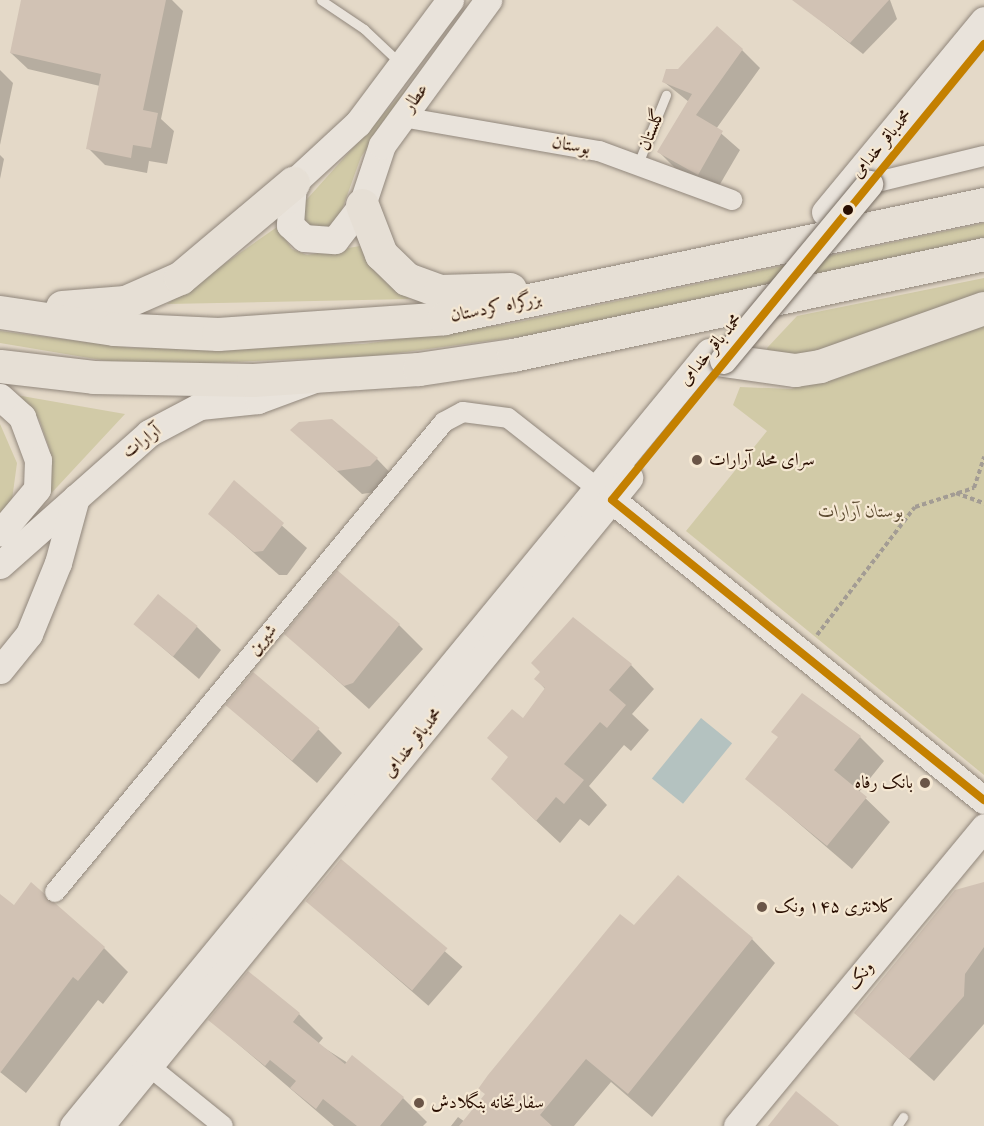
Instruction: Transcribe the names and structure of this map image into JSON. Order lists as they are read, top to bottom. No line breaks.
{"streets":{"highway":["بزرگراه کردستان"],"main road":["عطار","محمدباقر خدامی","محمد باقر خدامی","آرارات","ونک"],"street":["بوستان","شیرین"],"lane":["گلستان"]},"crossings":[["عطار","بوستان"],["گلستان","بوستان"],["محمدباقر خدامی","محمد باقر خدامی"],["محمدباقر خدامی","شیرین"]],"parks":["بوستان آرارات"],"places":["سرای محله آرارات","بانک رفاه","کلانتری ۱۴۵ ونک","سفارتخانه بنگلادش"]}
